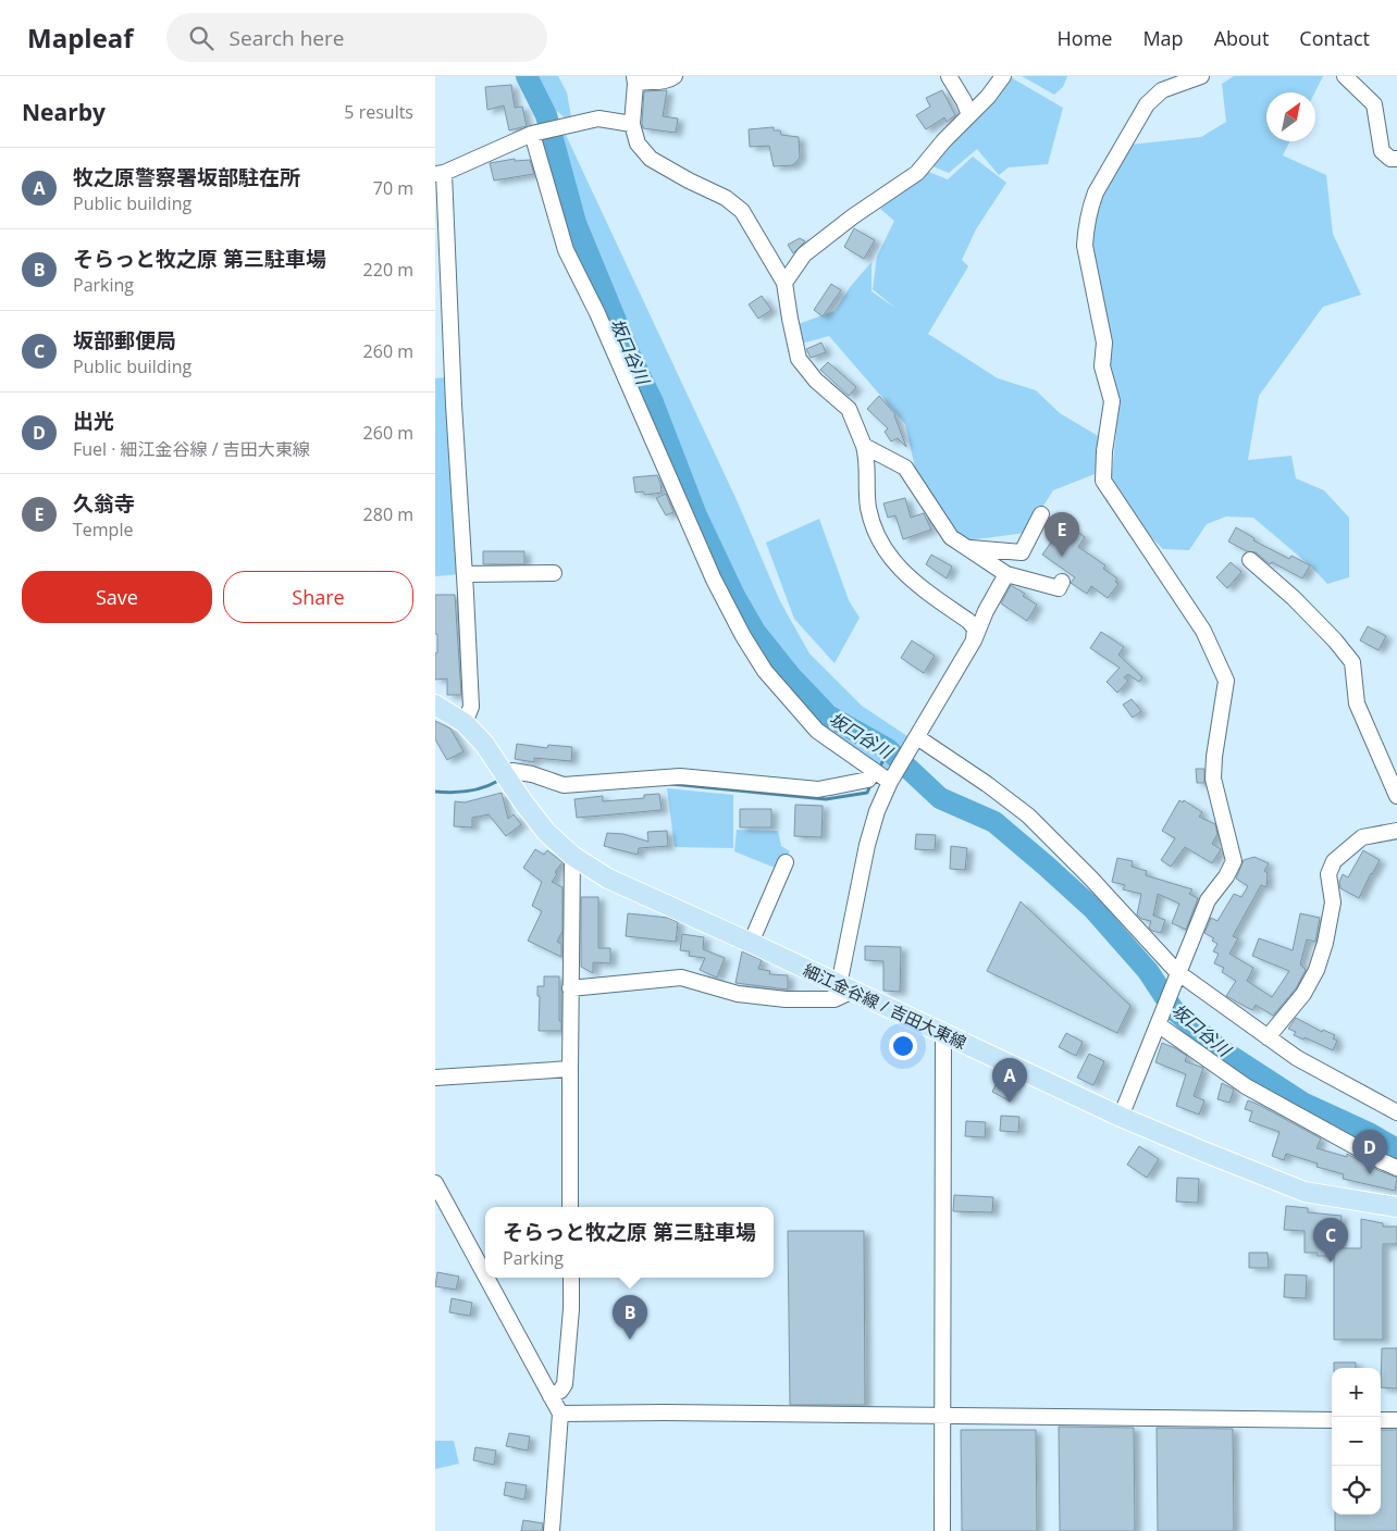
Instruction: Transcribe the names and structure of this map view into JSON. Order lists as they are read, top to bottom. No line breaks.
{"streets":{"main road":["細江金谷線 / 吉田大東線"]},"water":["坂口谷川"],"north":"top right","page":{"header":"Mapleaf","search":"Search here","nav":["Home","Map","About","Contact"],"heading":["Nearby","5 results"],"list":[{"mark":"A","name":"牧之原警察署坂部駐在所","note":"Public building","value":"70 m"},{"mark":"B","name":"そらっと牧之原 第三駐車場","note":"Parking","value":"220 m"},{"mark":"C","name":"坂部郵便局","note":"Public building","value":"260 m"},{"mark":"D","name":"出光","note":"Fuel · 細江金谷線 / 吉田大東線","value":"260 m"},{"mark":"E","name":"久翁寺","note":"Temple","value":"280 m"}],"pins":["E","A","D","C","B"],"buttons":["Save","Share"],"popup":["そらっと牧之原 第三駐車場","Parking"],"map_buttons":["+","−"]}}
